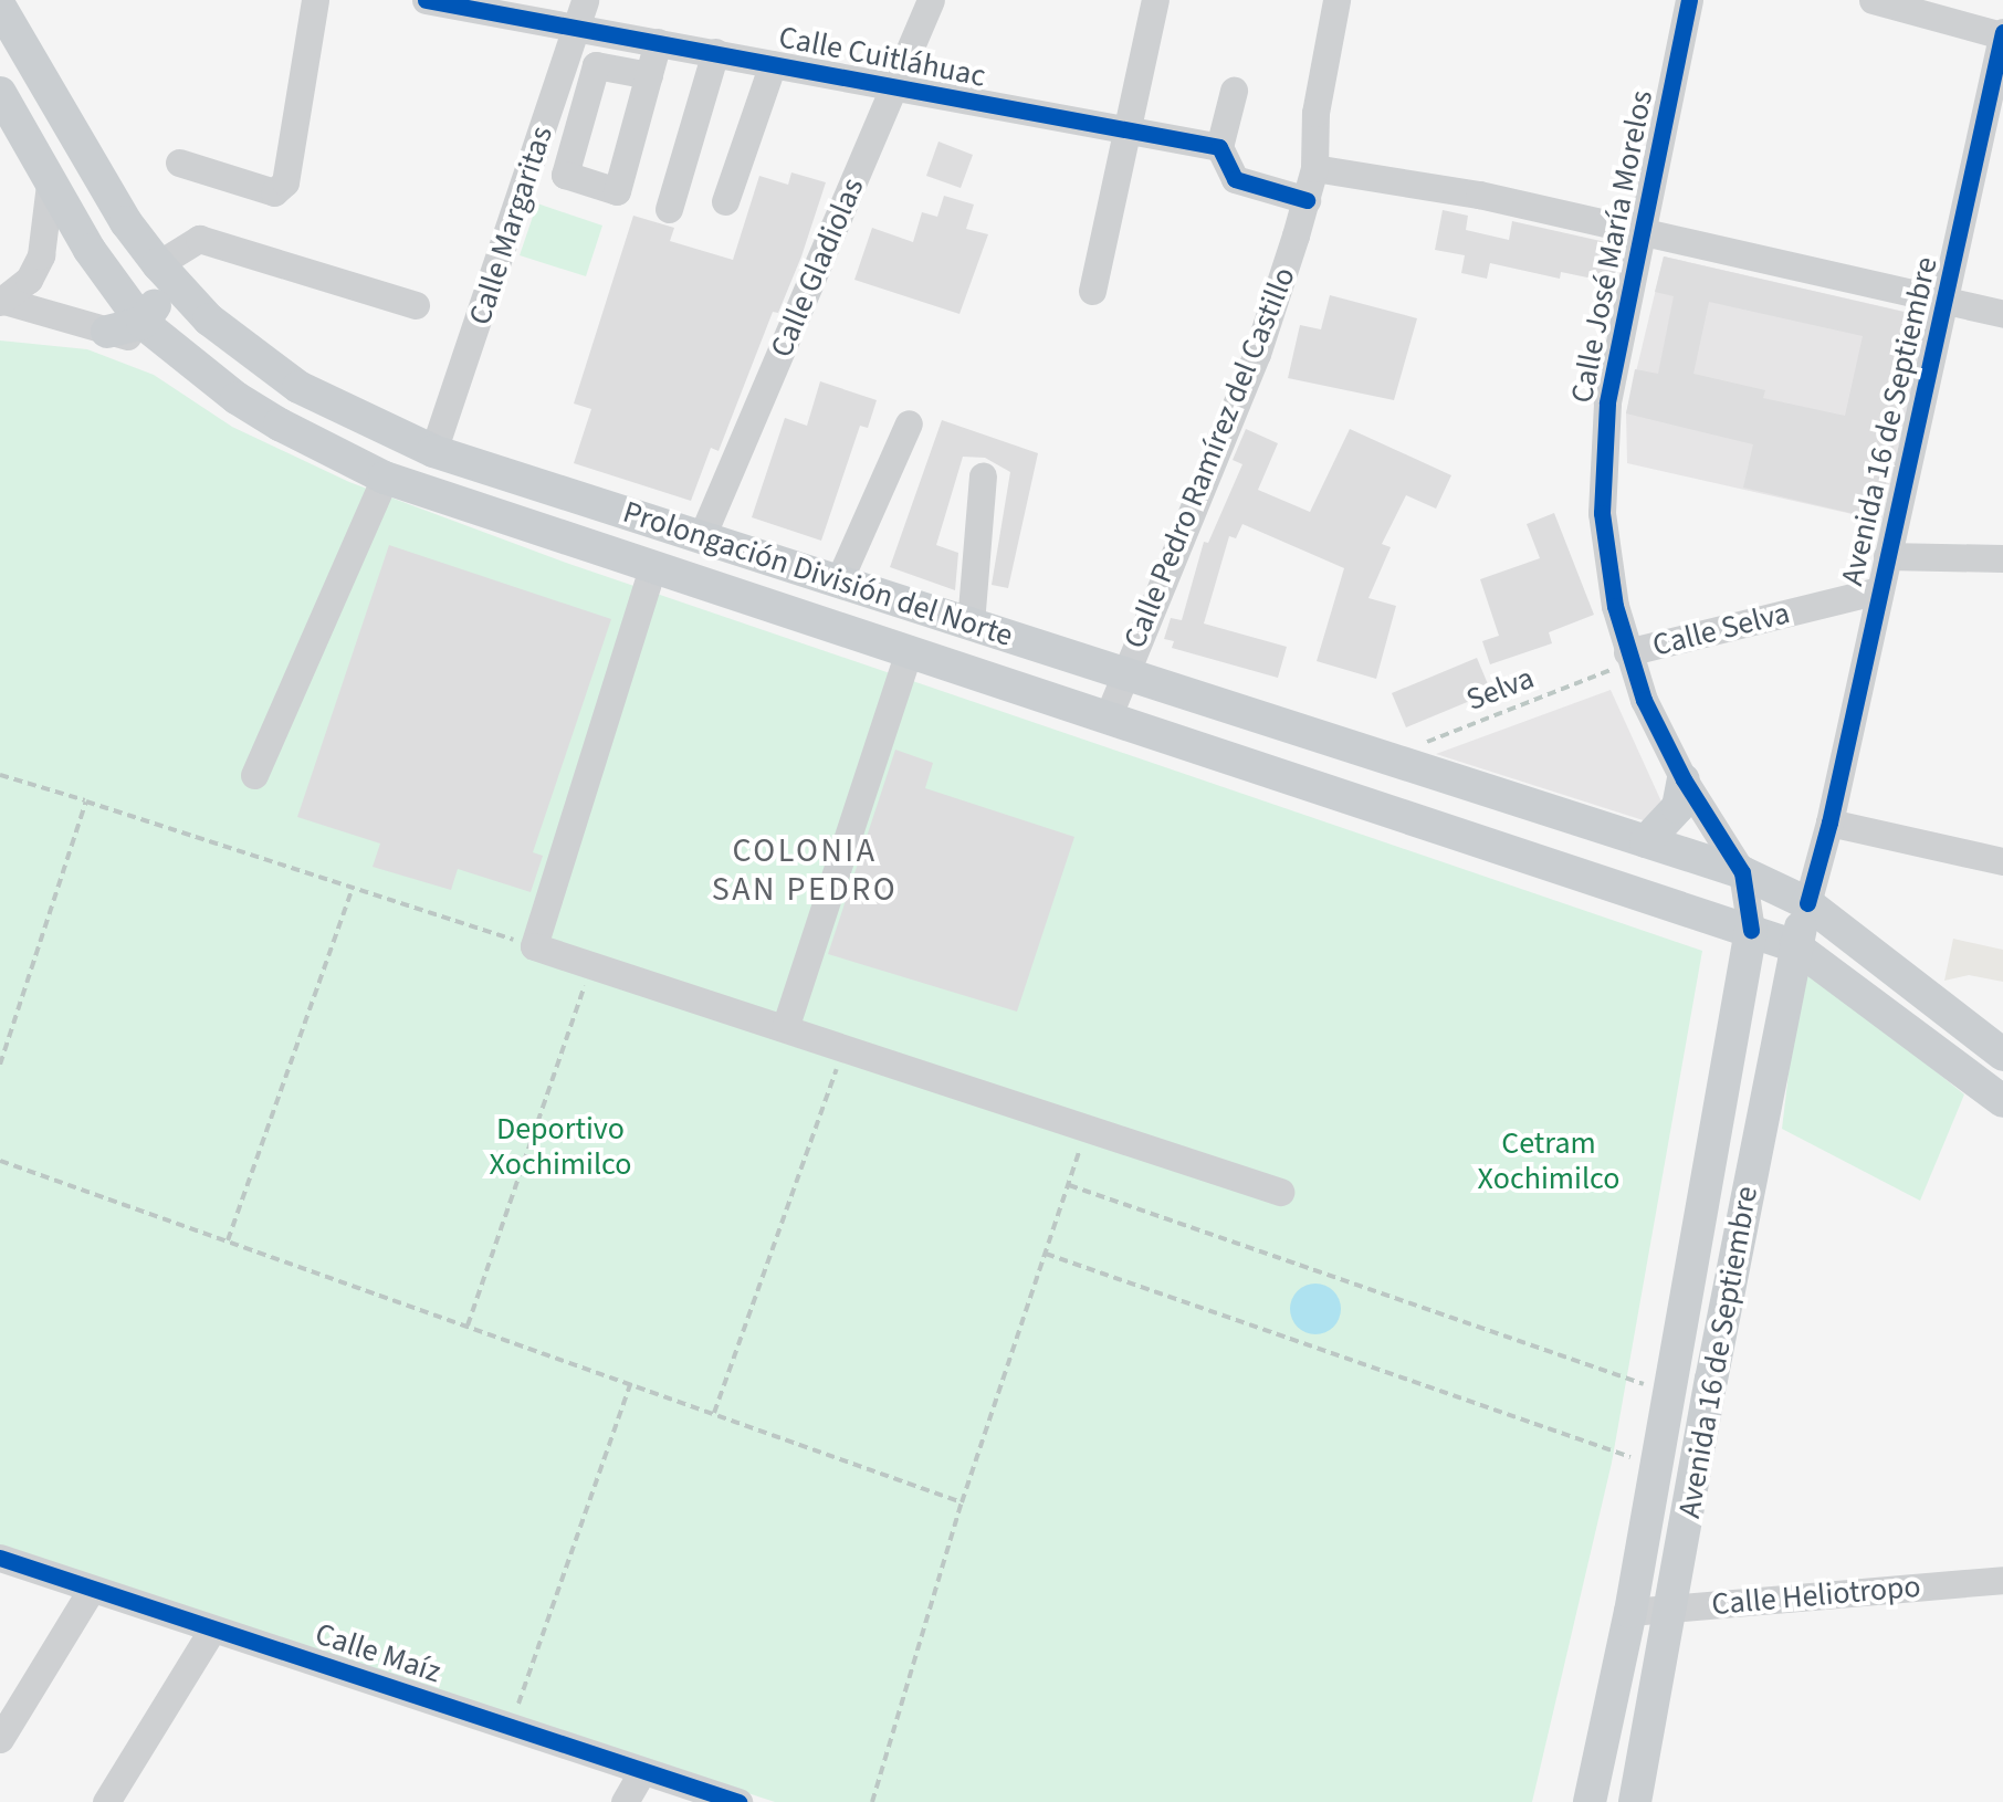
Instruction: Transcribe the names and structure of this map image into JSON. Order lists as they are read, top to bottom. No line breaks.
{"streets":{"main road":["Avenida 16 de Septiembre","Prolongación División del Norte"],"street":["Calle Cuitláhuac","Calle Margaritas","Calle José María Morelos","Calle Gladiolas","Calle Pedro Ramírez del Castillo","Calle Selva","Calle Heliotropo","Calle Maíz"],"path":["Selva"]},"crossings":[["Calle Cuitláhuac","Calle Margaritas"],["Calle Cuitláhuac","Calle Gladiolas"],["Calle Margaritas","Prolongación División del Norte"],["Calle José María Morelos","Prolongación División del Norte"],["Calle José María Morelos","Calle Selva"],["Calle José María Morelos","Selva"],["Calle Gladiolas","Prolongación División del Norte"],["Avenida 16 de Septiembre","Prolongación División del Norte"],["Avenida 16 de Septiembre","Calle Selva"],["Avenida 16 de Septiembre","Calle Heliotropo"],["Calle Pedro Ramírez del Castillo","Prolongación División del Norte"],["Calle Selva","Selva"]],"districts":["COLONIA SAN PEDRO"],"parks":["Deportivo Xochimilco","Cetram Xochimilco"]}
